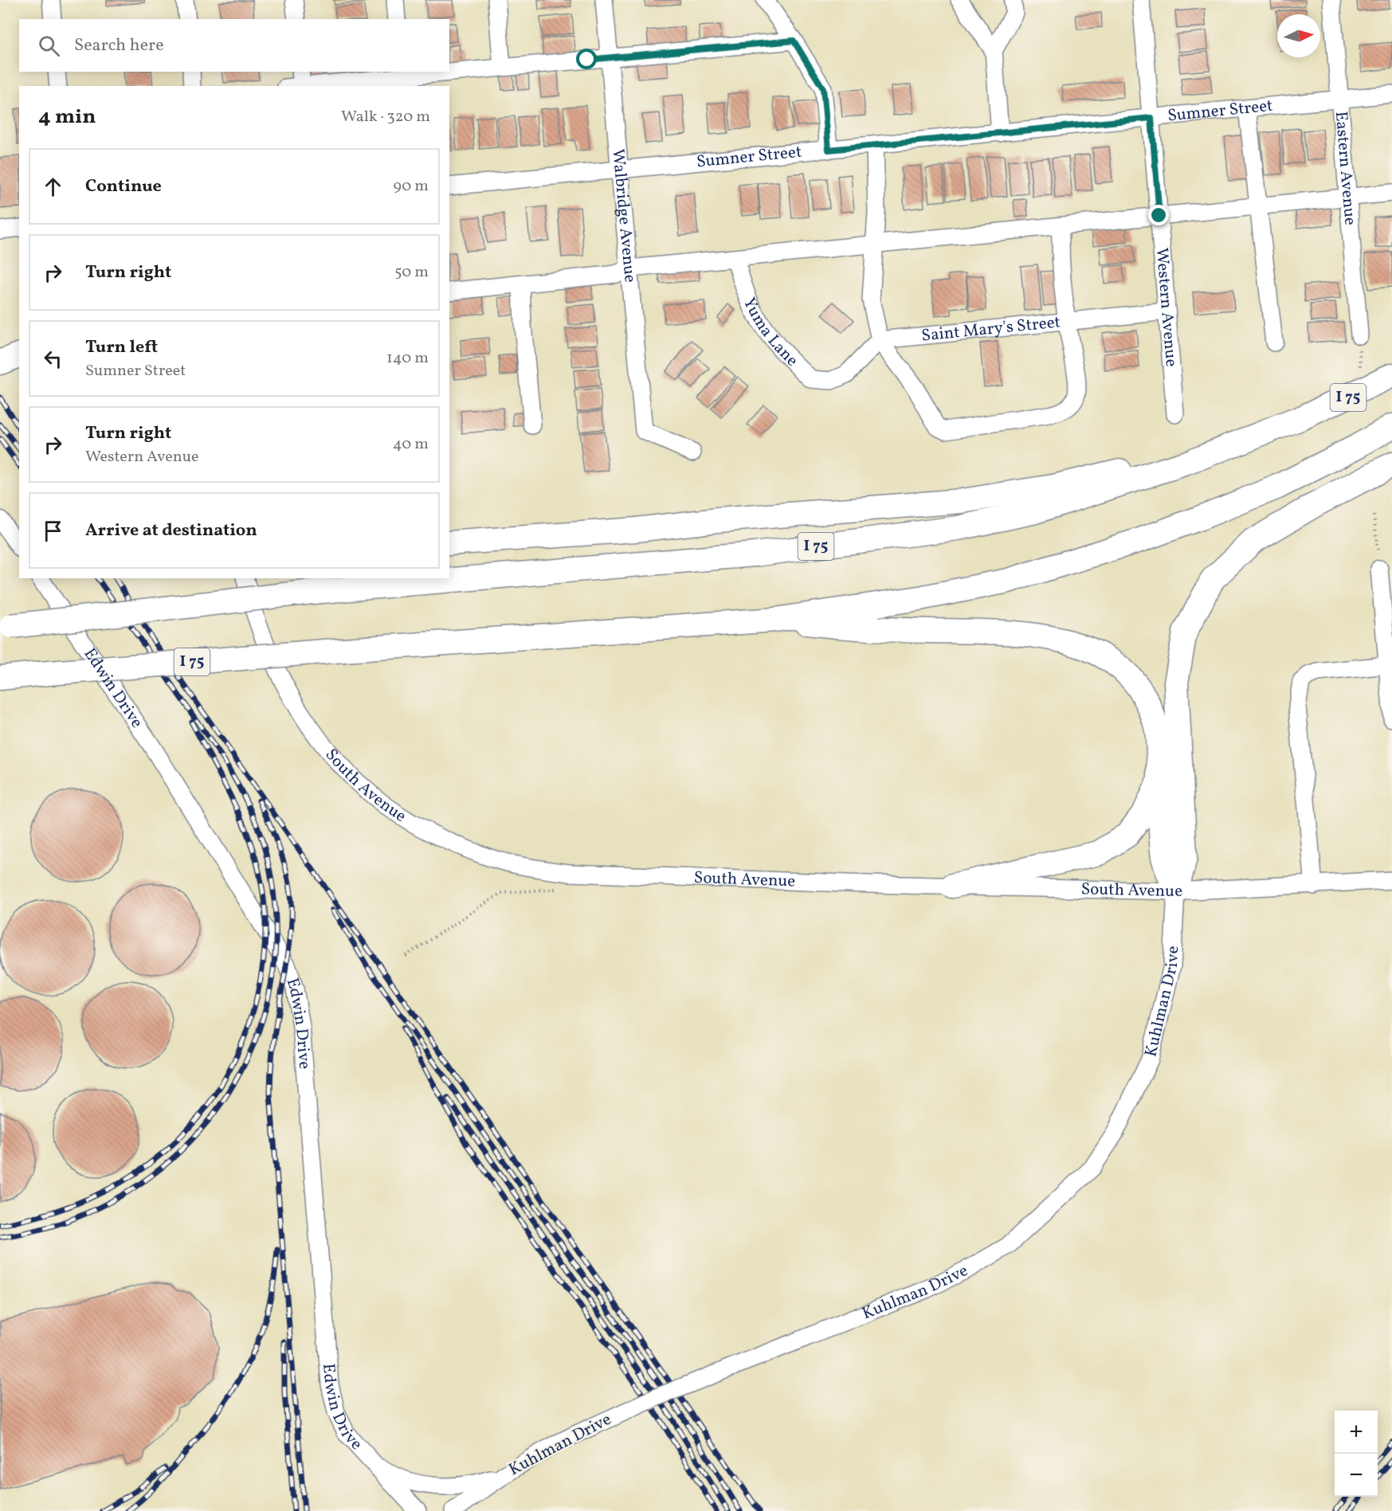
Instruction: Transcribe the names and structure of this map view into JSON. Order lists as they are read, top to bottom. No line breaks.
{"streets":{"highway":["I 75"],"street":["Sumner Street","Eastern Avenue","Walbridge Avenue","Western Avenue","Saint Mary's Street","Yuma Lane","Edwin Drive","South Avenue","Kuhlman Drive"]},"crossings":[["Sumner Street","Eastern Avenue"],["Sumner Street","Walbridge Avenue"],["Sumner Street","Western Avenue"],["Western Avenue","Saint Mary's Street"],["Saint Mary's Street","Yuma Lane"],["South Avenue","Kuhlman Drive"]],"north":"right","page":{"search":"Search here","heading":["4 min","Walk · 320 m"],"list":[["Continue","90 m"],["Turn right","50 m"],["Turn left","Sumner Street","140 m"],["Turn right","Western Avenue","40 m"],"Arrive at destination"],"map_buttons":["+","−"]}}
